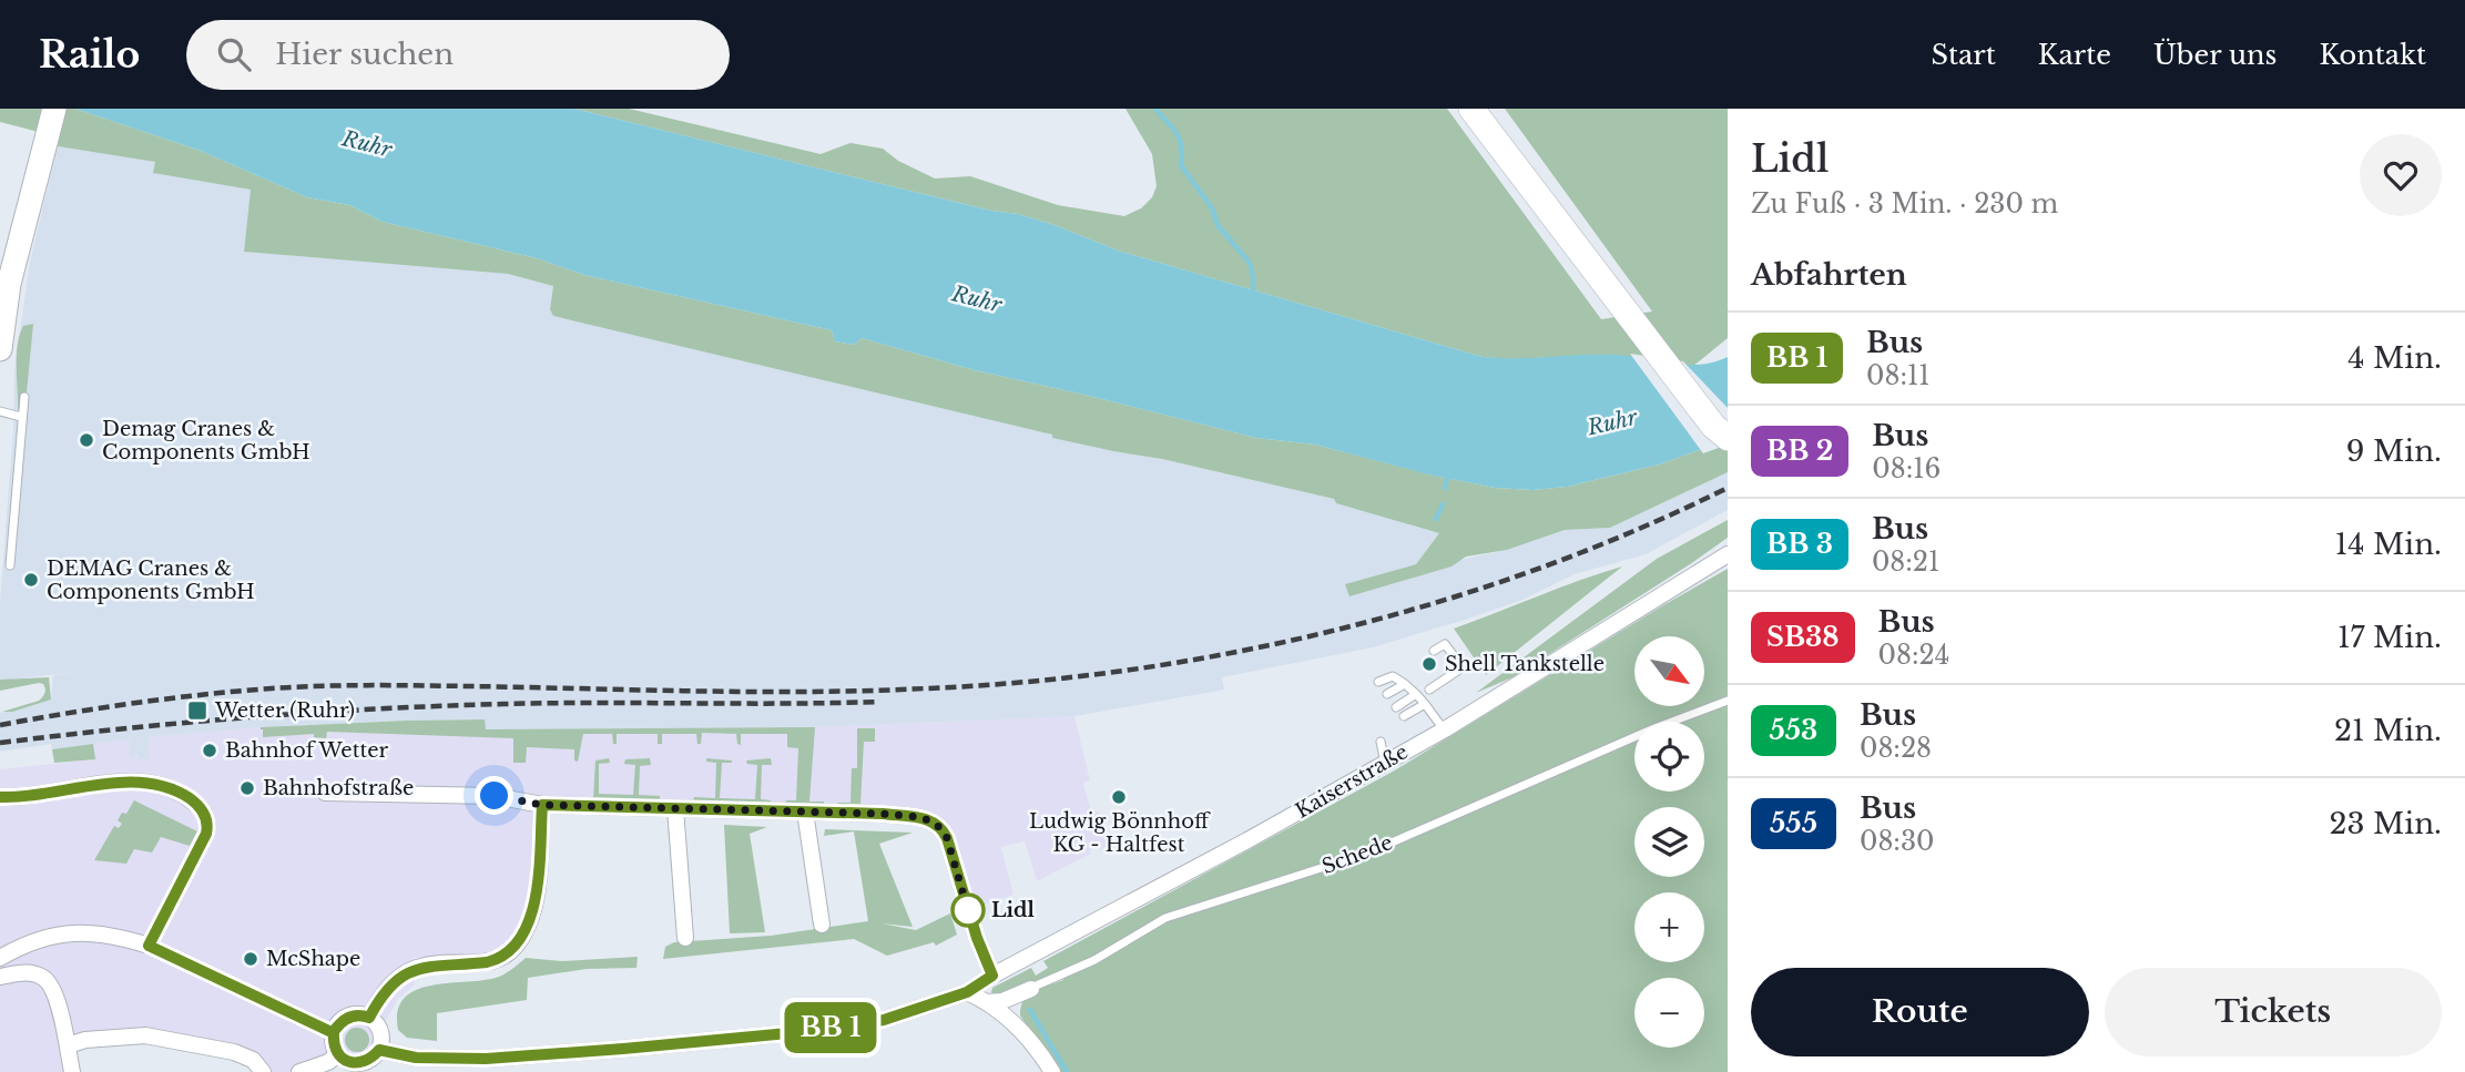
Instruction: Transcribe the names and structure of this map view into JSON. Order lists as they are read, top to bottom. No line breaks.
{"streets":{"street":["Kaiserstraße","Schede"]},"water":["Ruhr"],"places":{"other":["Demag Cranes & Components GmbH","DEMAG Cranes & Components GmbH","Shell Tankstelle","Bahnhof Wetter","Bahnhofstraße","Ludwig Bönnhoff KG - Haltfest","Lidl","McShape"],"transit":["Wetter (Ruhr)"]},"north":"bottom right","page":{"header":"Railo","search":"Hier suchen","nav":["Start","Karte","Über uns","Kontakt"],"on_map":"BB 1","heading":[["Lidl","Zu Fuß · 3 Min. · 230 m"],"Abfahrten"],"list":[{"mark":"BB 1","name":"Bus","note":"08:11","value":"4 Min."},{"mark":"BB 2","name":"Bus","note":"08:16","value":"9 Min."},{"mark":"BB 3","name":"Bus","note":"08:21","value":"14 Min."},{"mark":"SB38","name":"Bus","note":"08:24","value":"17 Min."},{"mark":"553","name":"Bus","note":"08:28","value":"21 Min."},{"mark":"555","name":"Bus","note":"08:30","value":"23 Min."}],"map_buttons":["+","−"],"buttons":["Route","Tickets"]}}
